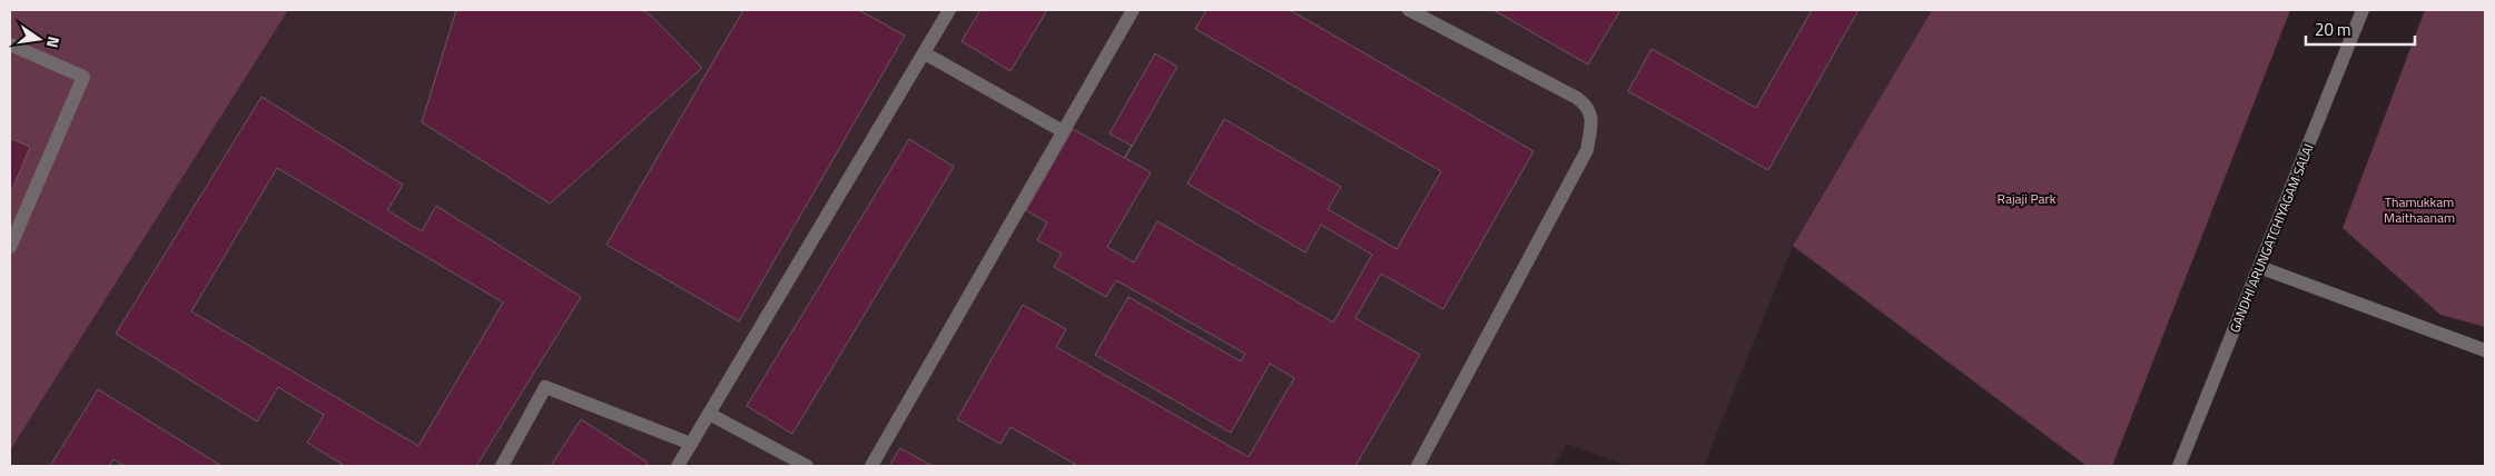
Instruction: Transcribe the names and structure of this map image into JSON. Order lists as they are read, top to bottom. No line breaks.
{"streets":{"street":["GANDHI ARUNGATCHIYAGAM SALAI"]},"parks":["Rajaji Park","Thamukkam Maithaanam"],"scale_bar":"20 m","north":"right"}
